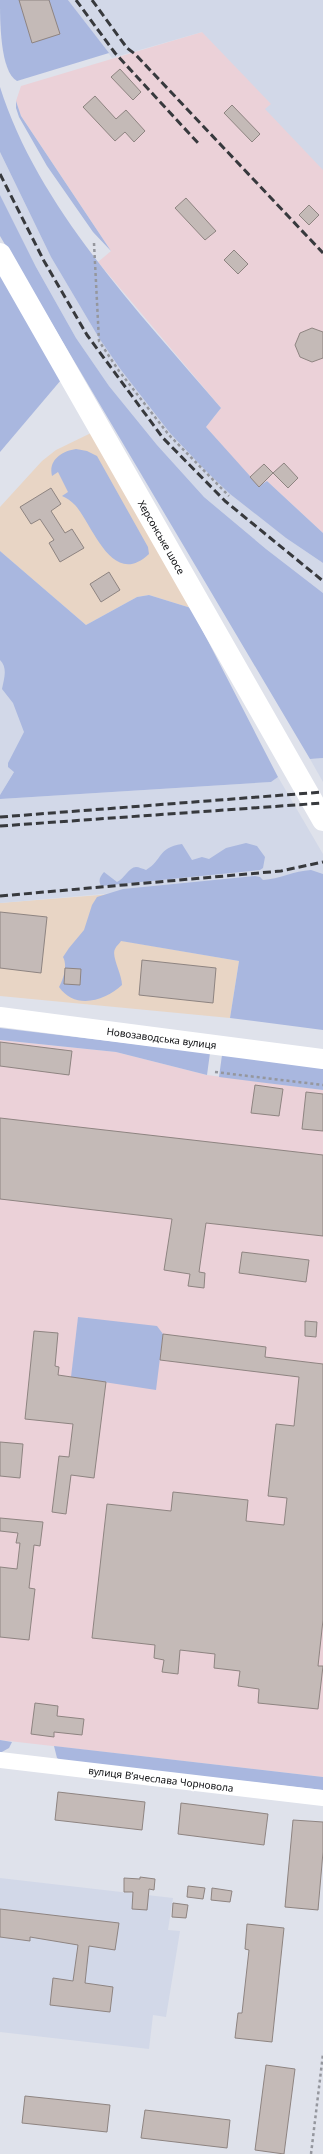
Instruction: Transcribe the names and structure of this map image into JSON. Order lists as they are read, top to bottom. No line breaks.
{"streets":{"main road":["Херсонське шосе"],"street":["Новозаводська вулиця","вулиця Вʼячеслава Чорновола"]}}
